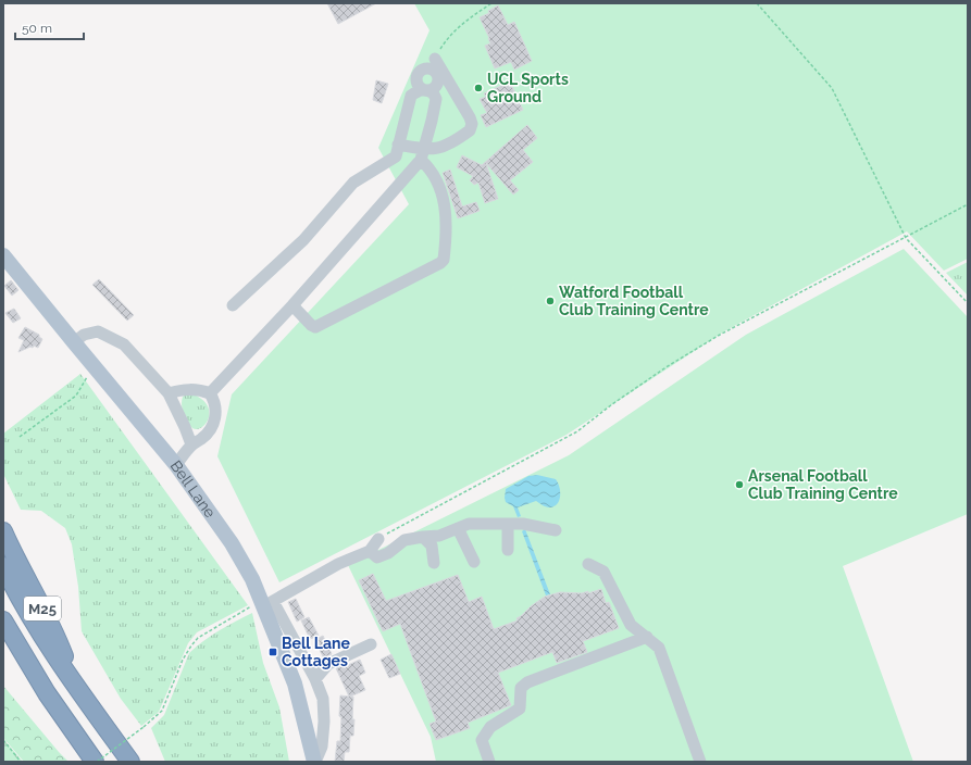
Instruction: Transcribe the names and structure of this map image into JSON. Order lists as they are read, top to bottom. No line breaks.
{"streets":{"highway":["M25"],"main road":["Bell Lane"]},"places":{"other":["UCL Sports Ground","Watford Football Club Training Centre","Arsenal Football Club Training Centre"],"transit":["Bell Lane Cottages"]},"scale_bar":"50 m"}
